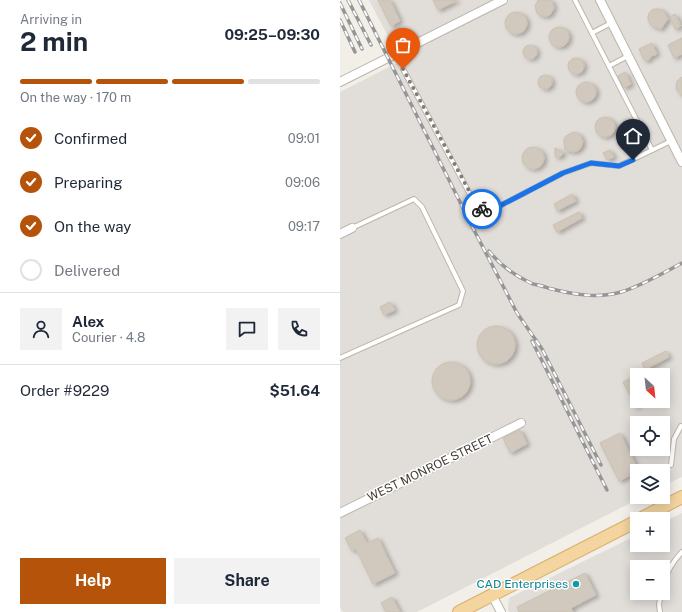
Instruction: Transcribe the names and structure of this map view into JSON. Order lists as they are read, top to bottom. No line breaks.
{"streets":{"street":["WEST MONROE STREET"]},"places":["CAD Enterprises"],"north":"bottom right","page":{"heading":["2 min","Arriving in","09:25–09:30"],"panel":["Alex","Courier · 4.8","Order #9229","$51.64"],"bar":"On the way · 170 m","list":[["Confirmed","09:01"],["Preparing","09:06"],["On the way","09:17"],"Delivered"],"map_buttons":["+","−"],"buttons":["Help","Share"]}}
